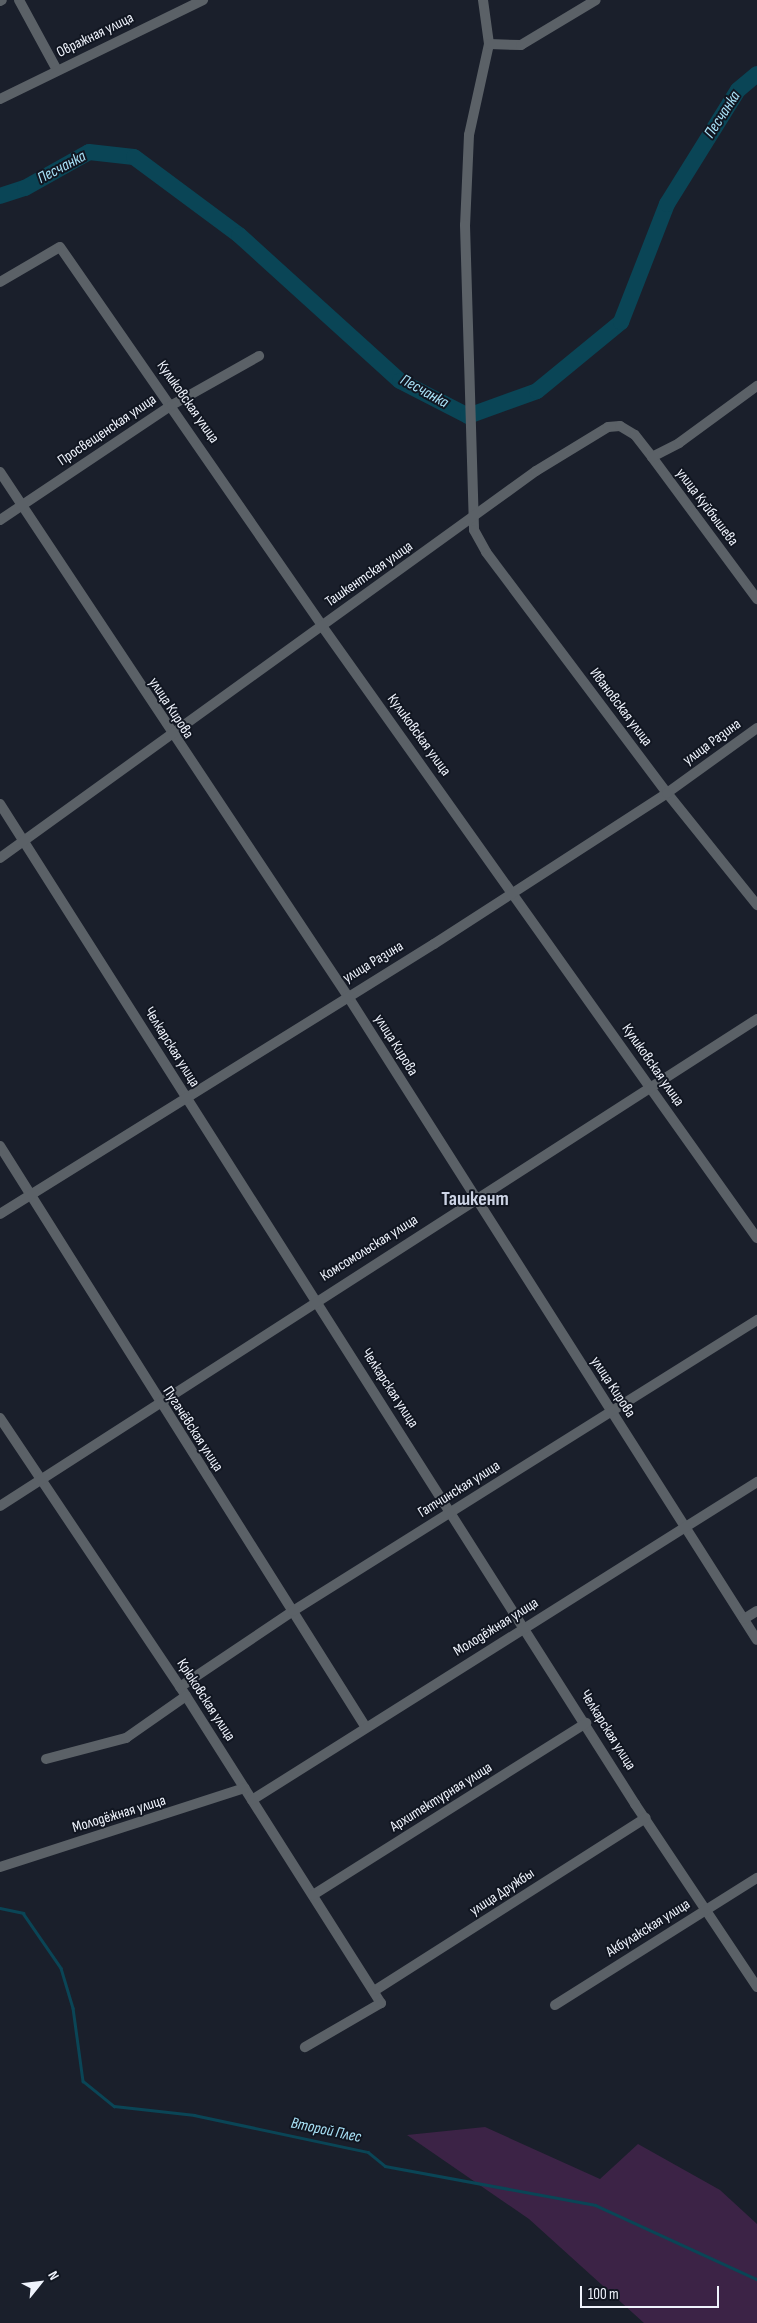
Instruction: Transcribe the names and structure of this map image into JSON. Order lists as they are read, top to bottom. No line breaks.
{"streets":{"street":["Овражная улица","Куликовская улица","Просвещенская улица","улица Куйбышева","Ташкентская улица","Ивановская улица","улица Кирова","улица Разина","Челкарская улица","Комсомольская улица","Пугачёвская улица","Гатчинская улица","Молодёжная улица","Крюковская улица","Архитектурная улица","улица Дружбы","Акбулакская улица"]},"crossings":[["Куликовская улица","Просвещенская улица"],["Куликовская улица","Ташкентская улица"],["Куликовская улица","улица Разина"],["Куликовская улица","Комсомольская улица"],["Просвещенская улица","улица Кирова"],["улица Куйбышева","Ташкентская улица"],["Ташкентская улица","Ивановская улица"],["Ташкентская улица","улица Кирова"],["Ташкентская улица","Челкарская улица"],["Ивановская улица","улица Разина"],["улица Кирова","улица Разина"],["улица Кирова","Комсомольская улица"],["улица Кирова","Гатчинская улица"],["улица Кирова","Молодёжная улица"],["улица Разина","Челкарская улица"],["улица Разина","Пугачёвская улица"],["Челкарская улица","Комсомольская улица"],["Челкарская улица","Гатчинская улица"],["Челкарская улица","Молодёжная улица"],["Челкарская улица","Архитектурная улица"],["Челкарская улица","улица Дружбы"],["Челкарская улица","Акбулакская улица"],["Комсомольская улица","Пугачёвская улица"],["Комсомольская улица","Крюковская улица"],["Пугачёвская улица","Гатчинская улица"],["Пугачёвская улица","Молодёжная улица"],["Гатчинская улица","Крюковская улица"],["Молодёжная улица","Крюковская улица"],["Крюковская улица","Архитектурная улица"],["Крюковская улица","улица Дружбы"]],"districts":["Ташкент"],"water":["Песчанка","Второй Плес"],"scale_bar":"100 m","north":"top right"}
